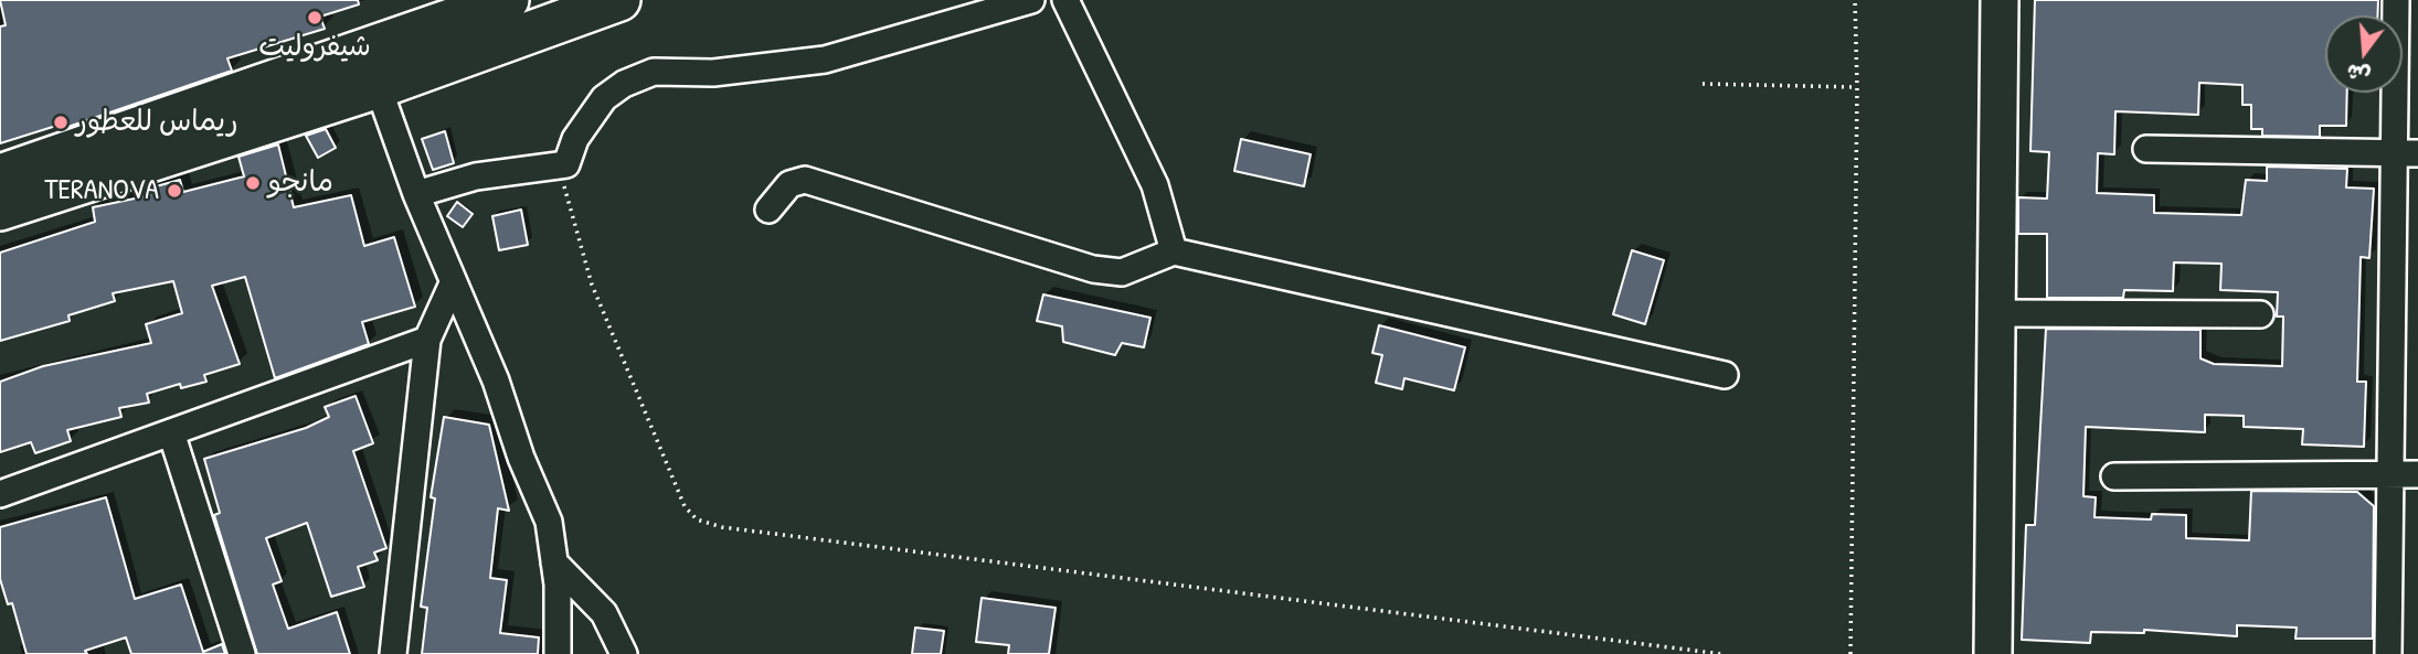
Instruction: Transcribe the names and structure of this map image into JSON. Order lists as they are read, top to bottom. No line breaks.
{"places":["شيفروليت","ريماس للعطور","مانجو","TERANOVA"],"north":"bottom"}
